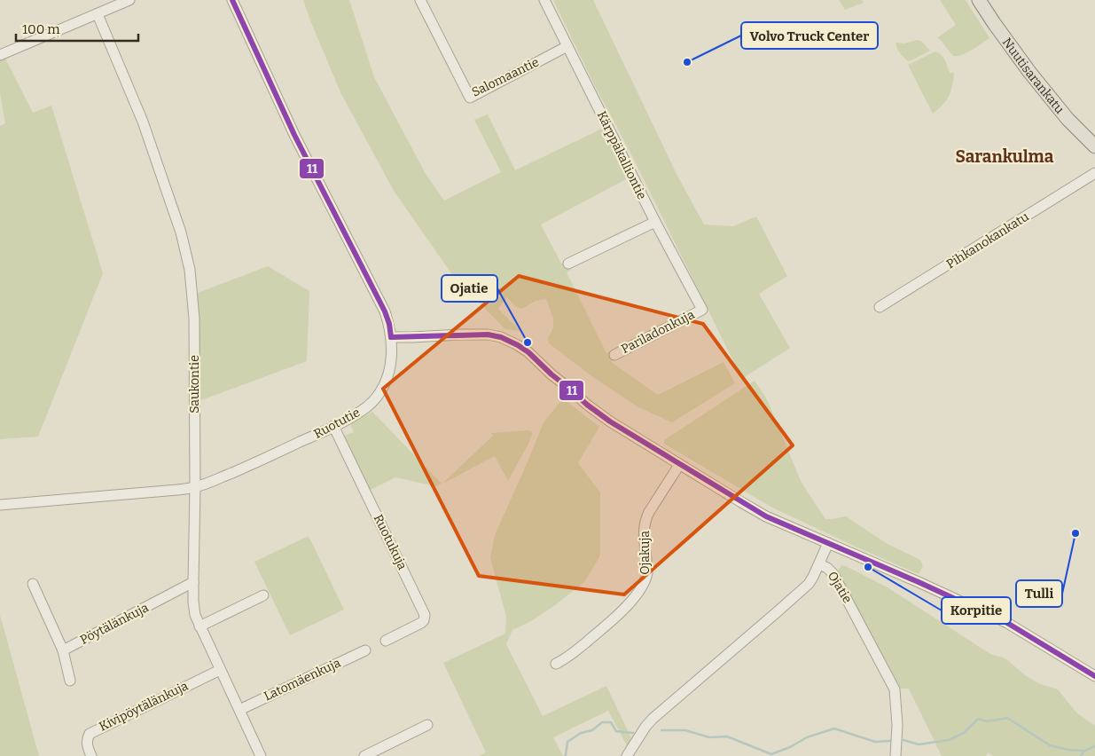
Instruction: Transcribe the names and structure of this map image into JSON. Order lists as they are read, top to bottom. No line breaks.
{"streets":{"main road":["Nuutisarankatu"],"street":["Salomaantie","Kärppäkalliontie","Pihkanokankatu","Pariladonkuja","Saukontie","Ruotutie","Ruotukuja","Ojakuja","Ojatie","Pöytälänkuja","Latomäenkuja","Kivipöytälänkuja"]},"crossings":[["Salomaantie","Kärppäkalliontie"],["Kärppäkalliontie","Pariladonkuja"],["Saukontie","Ruotutie"],["Saukontie","Pöytälänkuja"],["Saukontie","Latomäenkuja"],["Saukontie","Kivipöytälänkuja"],["Ruotutie","Ruotukuja"]],"districts":["Sarankulma"],"places":["Volvo Truck Center","Ojatie","Tulli","Korpitie"],"lines":["transit line 11"],"scale_bar":"100 m"}
